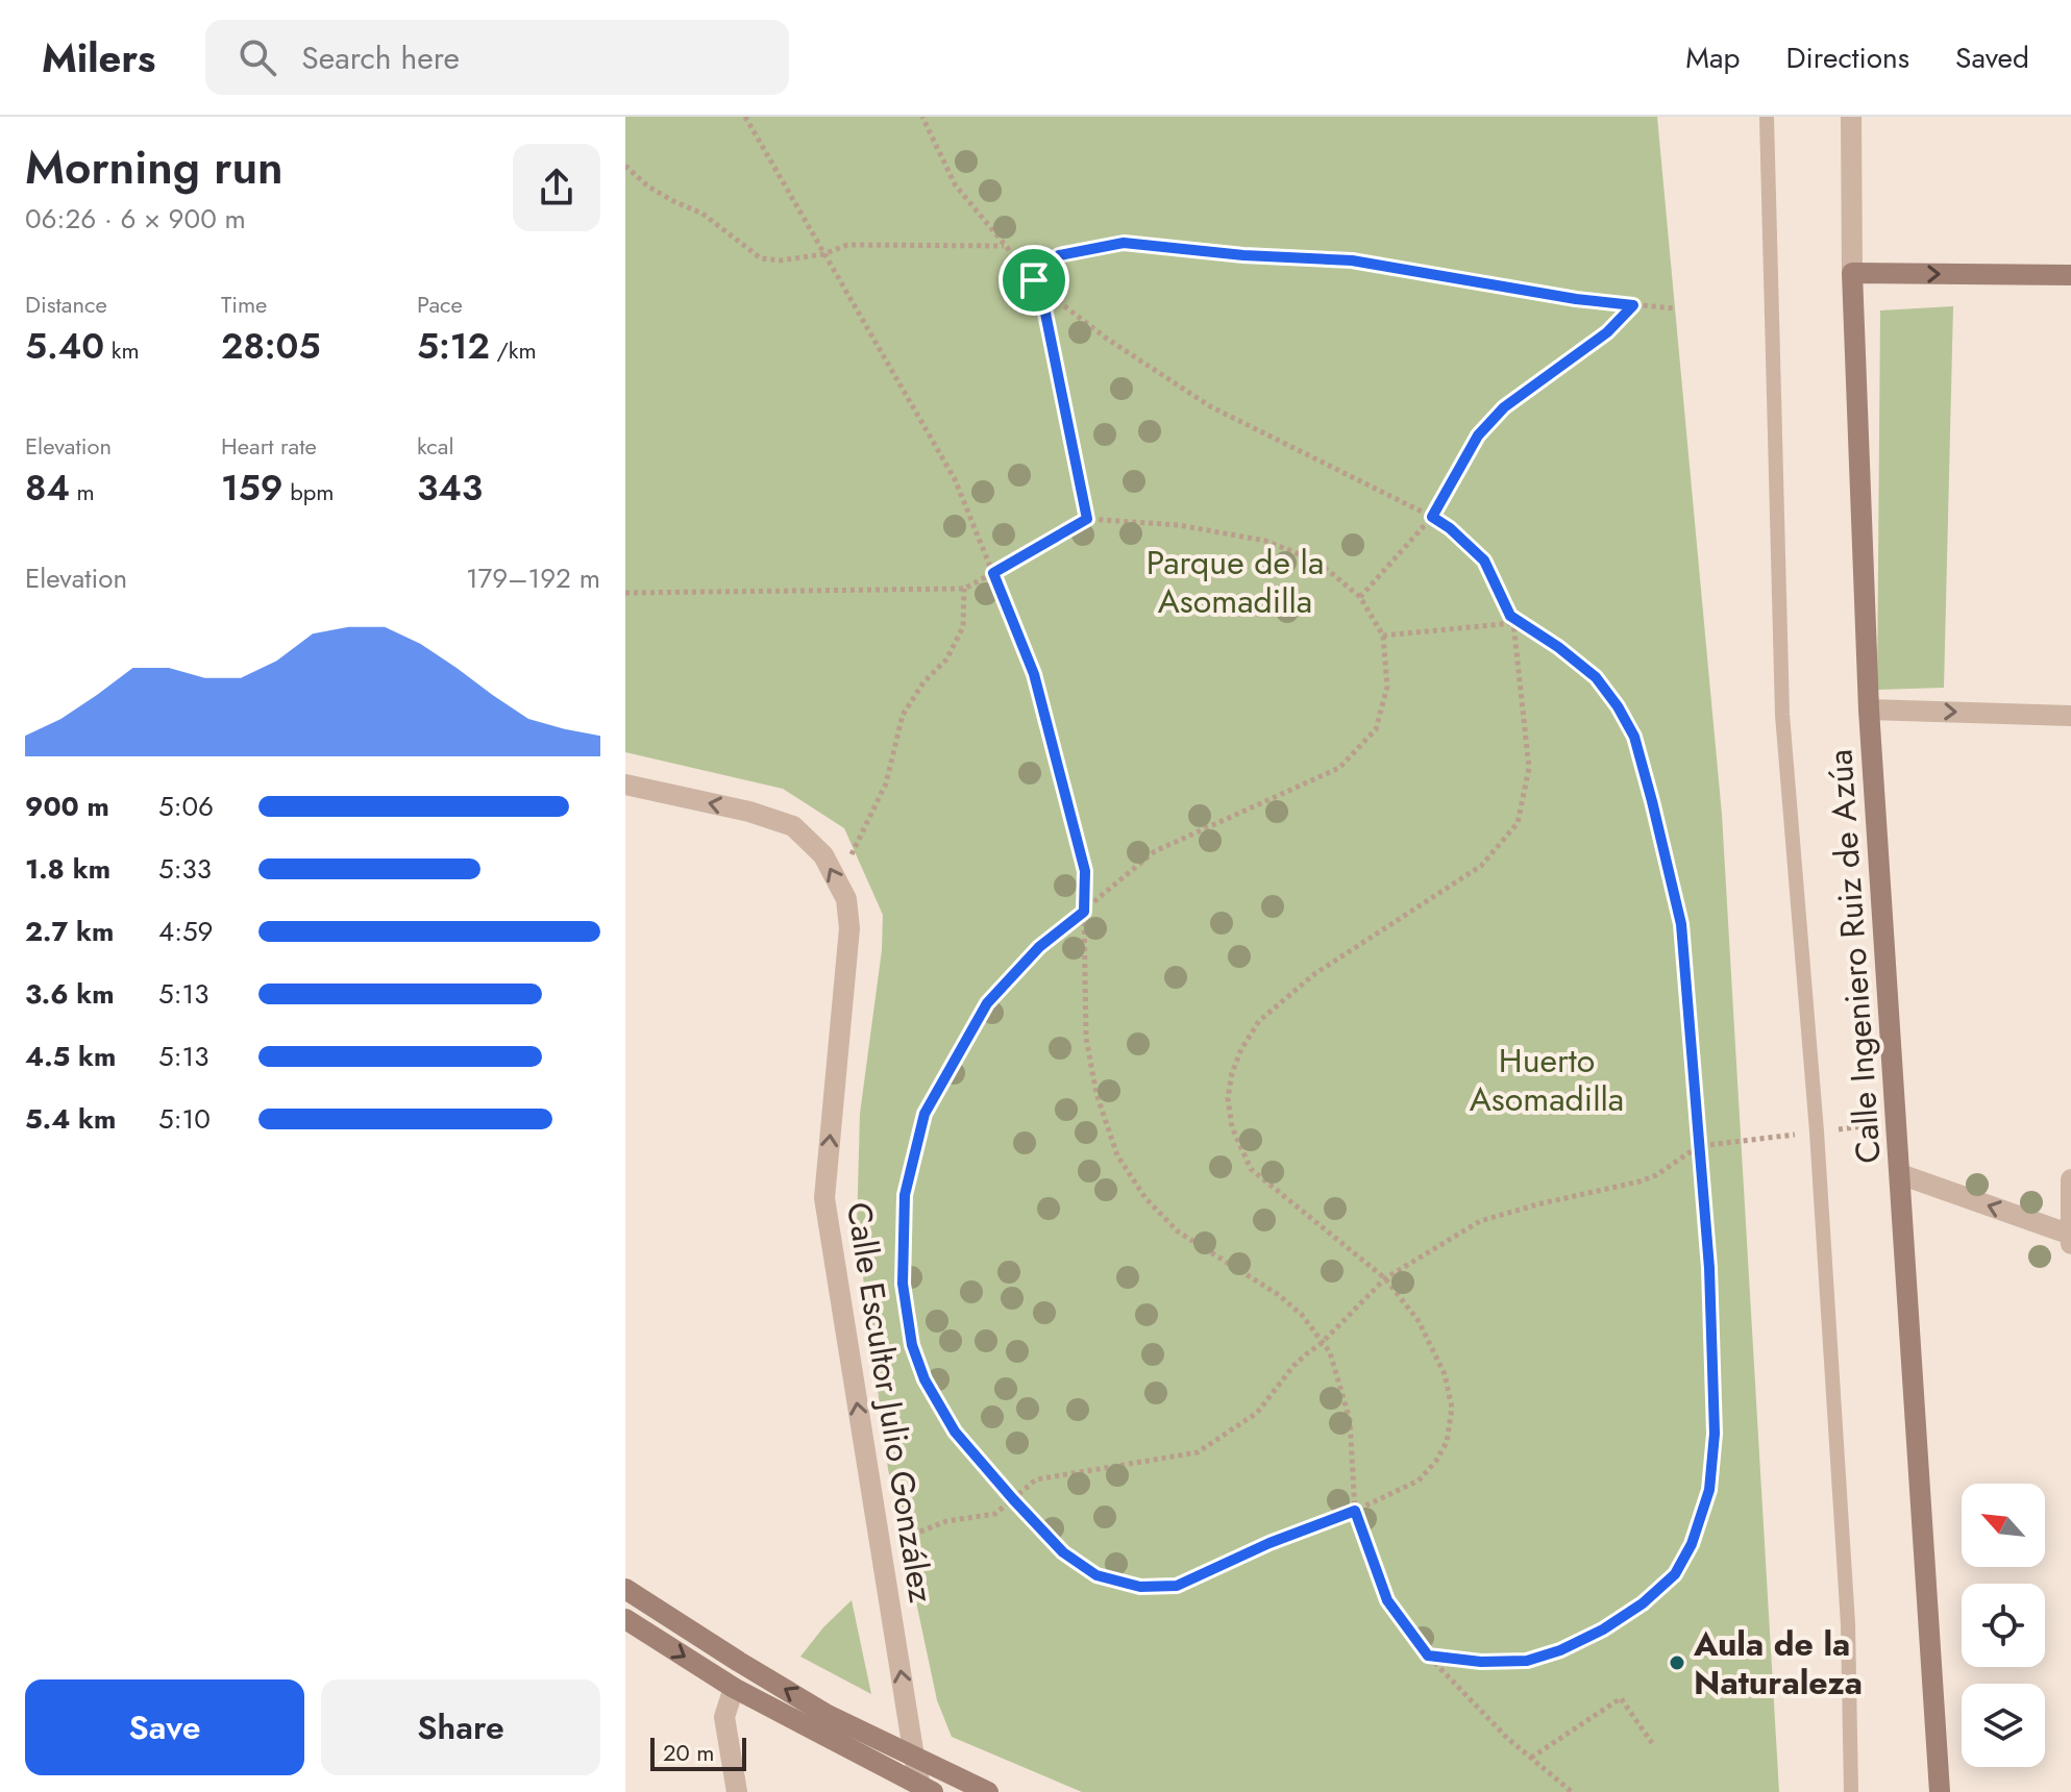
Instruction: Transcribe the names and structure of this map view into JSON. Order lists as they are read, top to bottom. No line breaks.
{"streets":{"street":["Calle Ingeniero Ruiz de Azúa","Calle Escultor Julio González"]},"one_way":["Calle Escultor Julio González"],"parks":["Parque de la Asomadilla","Huerto Asomadilla"],"places":["Aula de la Naturaleza"],"scale_bar":"20 m","north":"top left","page":{"header":"Milers","search":"Search here","nav":["Map","Directions","Saved"],"heading":["Morning run","06:26 · 6 × 900 m"],"stats":[["Distance","5.40 km"],["Time","28:05"],["Pace","5:12 /km"],["Elevation","84 m"],["Heart rate","159 bpm"],["kcal","343"]],"chart":["Elevation","179–192 m"],"list":[{"name":"900 m","note":"5:06"},{"name":"1.8 km","note":"5:33"},{"name":"2.7 km","note":"4:59"},{"name":"3.6 km","note":"5:13"},{"name":"4.5 km","note":"5:13"},{"name":"5.4 km","note":"5:10"}],"buttons":["Save","Share"],"scale":"20 m"}}
